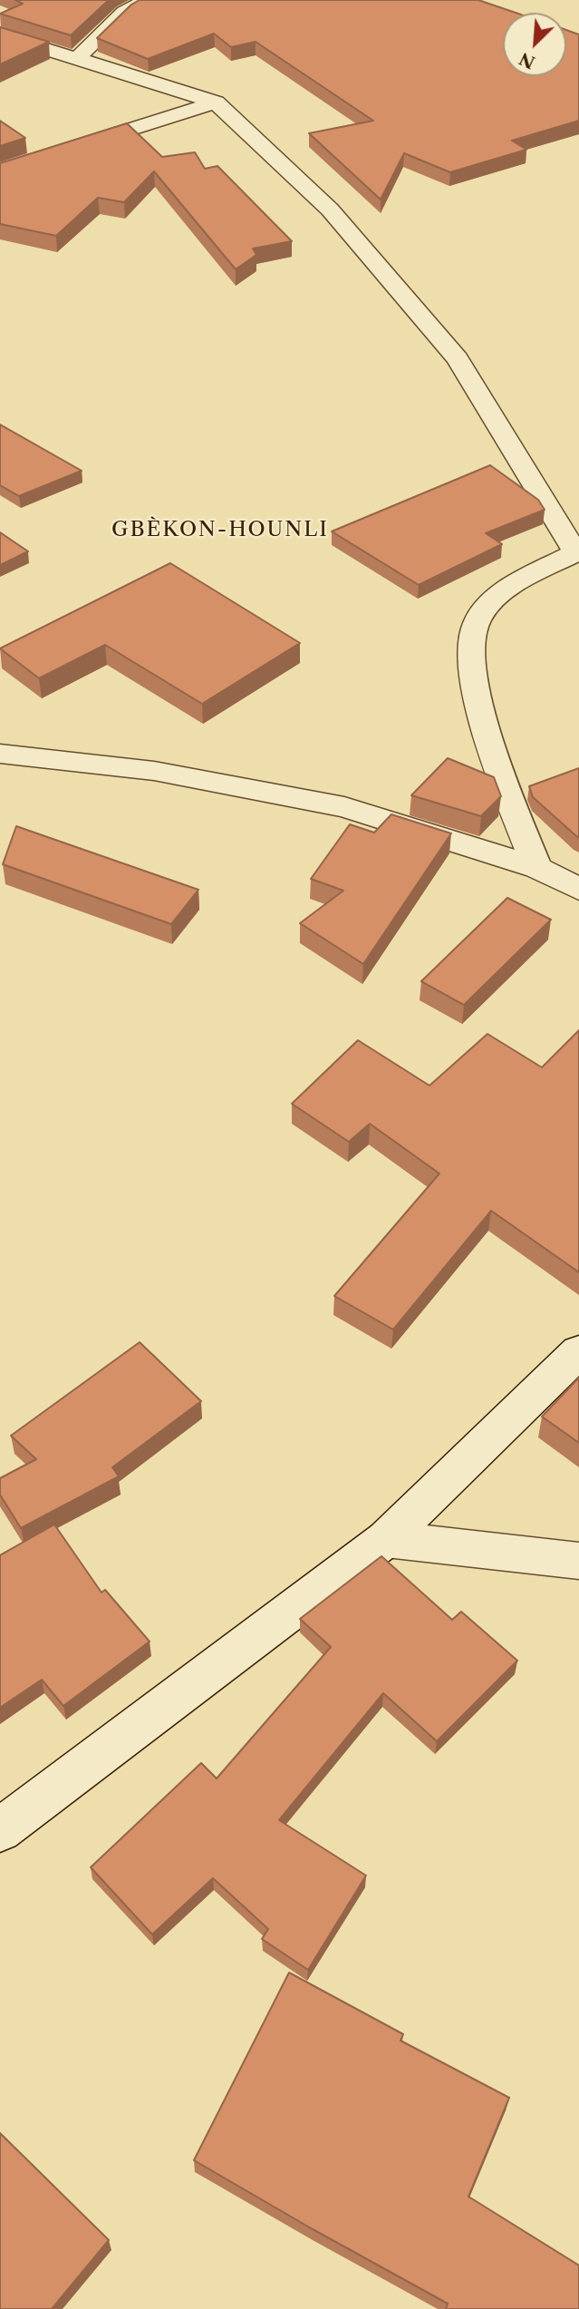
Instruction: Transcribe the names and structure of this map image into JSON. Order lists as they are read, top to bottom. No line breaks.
{"districts":["GBÈKON-HOUNLI"],"north":"bottom left"}
